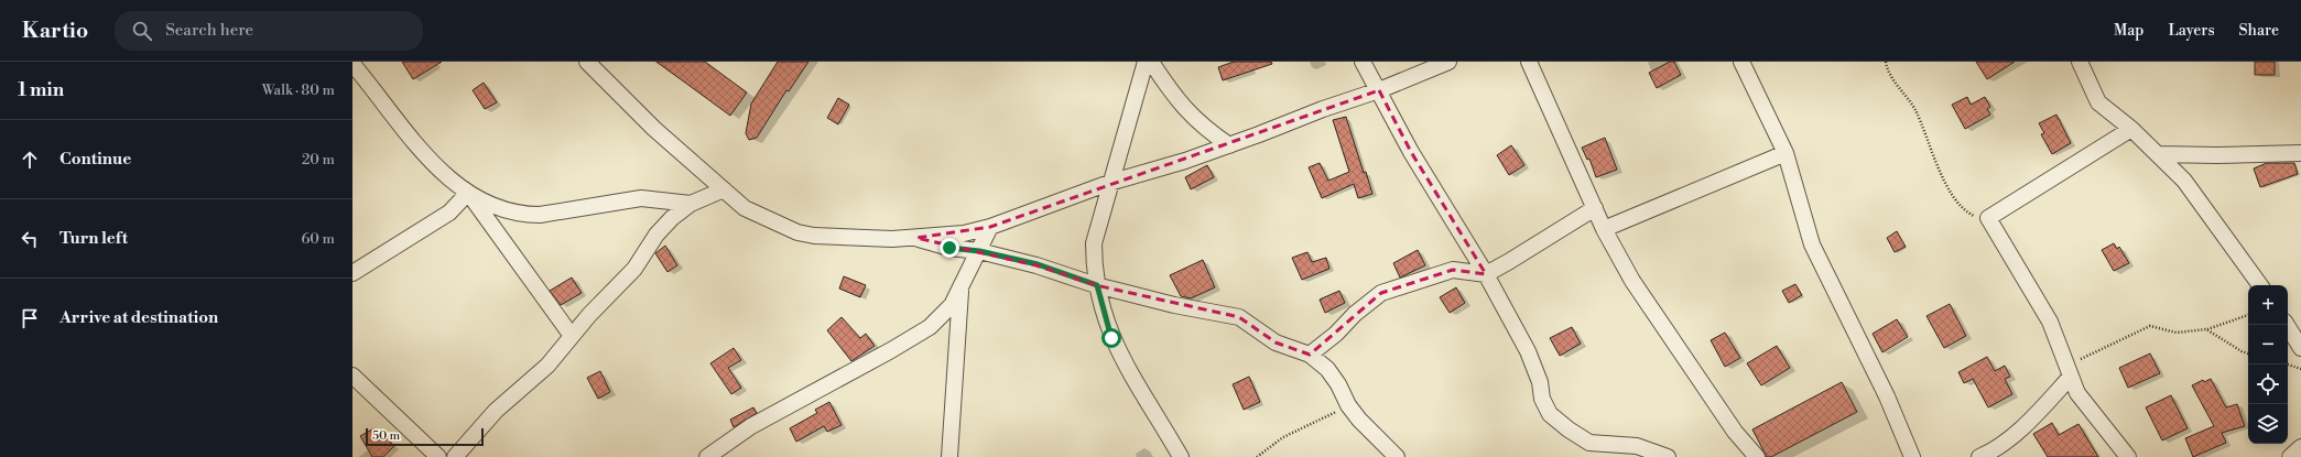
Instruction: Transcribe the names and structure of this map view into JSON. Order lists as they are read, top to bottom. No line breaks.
{"scale_bar":"50 m","page":{"header":"Kartio","search":"Search here","nav":["Map","Layers","Share"],"heading":["1 min","Walk · 80 m"],"list":[["Continue","20 m"],["Turn left","60 m"],"Arrive at destination"],"map_buttons":["+","−"],"scale":"50 m"}}
